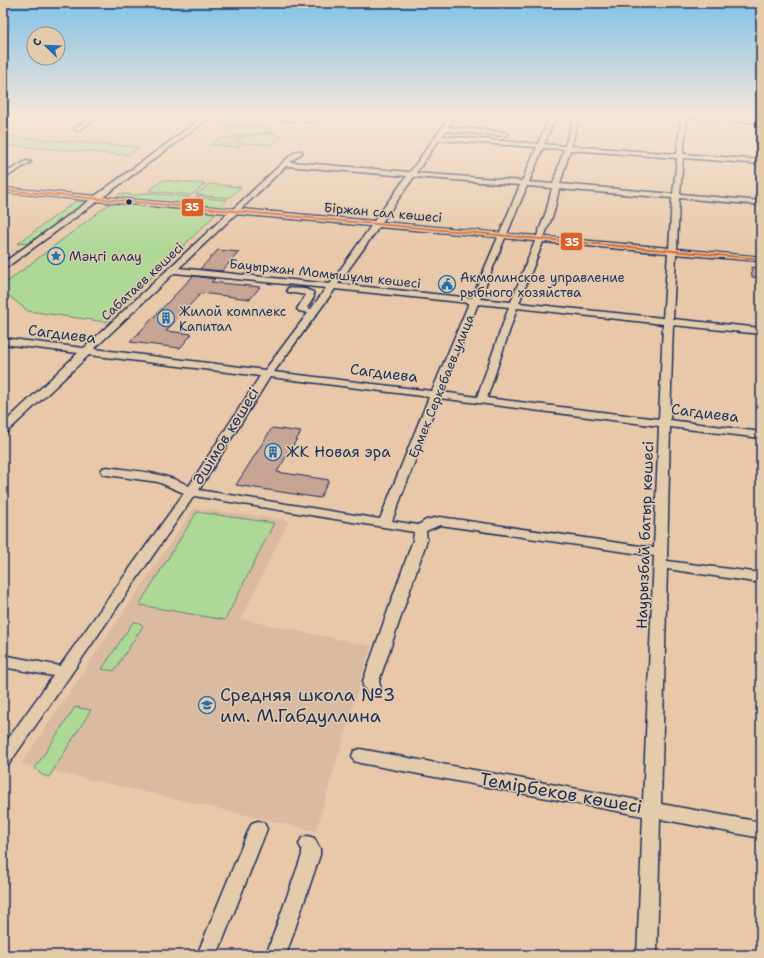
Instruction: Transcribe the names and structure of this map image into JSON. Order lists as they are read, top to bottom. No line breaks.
{"streets":{"street":["Біржан сал көшесі","Бауыржан Момышұлы көшесі","Сабатаев көшесі","Сагдиева","Ермек Серкебаев улица","Әшімов көшесі","Наурызбай батыр көшесі","Темірбеков көшесі"]},"crossings":[["Біржан сал көшесі","Сабатаев көшесі"],["Біржан сал көшесі","Ермек Серкебаев улица"],["Біржан сал көшесі","Әшімов көшесі"],["Біржан сал көшесі","Наурызбай батыр көшесі"],["Бауыржан Момышұлы көшесі","Сабатаев көшесі"],["Бауыржан Момышұлы көшесі","Ермек Серкебаев улица"],["Бауыржан Момышұлы көшесі","Әшімов көшесі"],["Бауыржан Момышұлы көшесі","Наурызбай батыр көшесі"],["Сабатаев көшесі","Сагдиева"],["Сагдиева","Ермек Серкебаев улица"],["Сагдиева","Әшімов көшесі"],["Сагдиева","Наурызбай батыр көшесі"],["Наурызбай батыр көшесі","Темірбеков көшесі"]],"places":{"place":["Мәңгі алау"],"public building":["Акмолинское управление рыбного хозяйства"],"building":["Жилой комплекс Капитал","ЖК Новая эра"],"school or university":["Средняя школа №3 им. М.Габдуллина"]},"lines":["transit line 35"],"north":"top left"}
